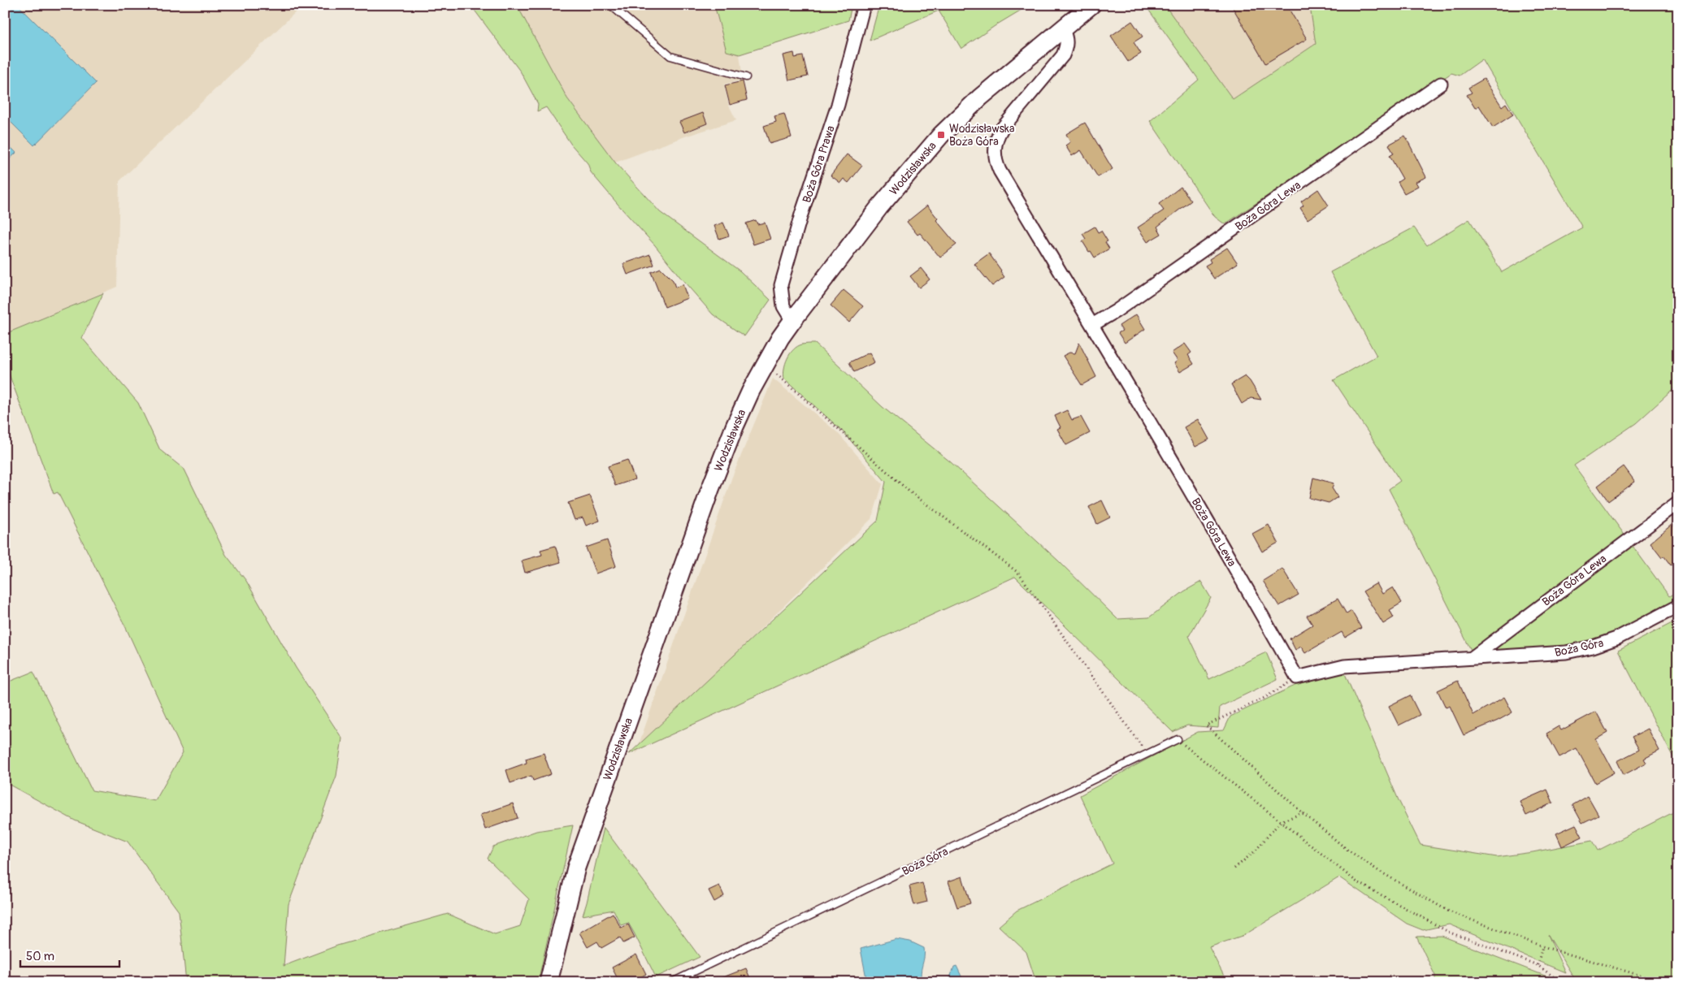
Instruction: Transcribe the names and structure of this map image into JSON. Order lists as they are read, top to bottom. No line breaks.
{"streets":{"main road":["Wodzisławska"],"street":["Boża Góra Prawa","Boża Góra Lewa","Boża Góra"]},"crossings":[["Boża Góra Prawa","Wodzisławska"],["Wodzisławska","Boża Góra Lewa"],["Boża Góra Lewa","Boża Góra"]],"places":{"transit":["Wodzisławska Boża Góra"]},"scale_bar":"50 m"}
